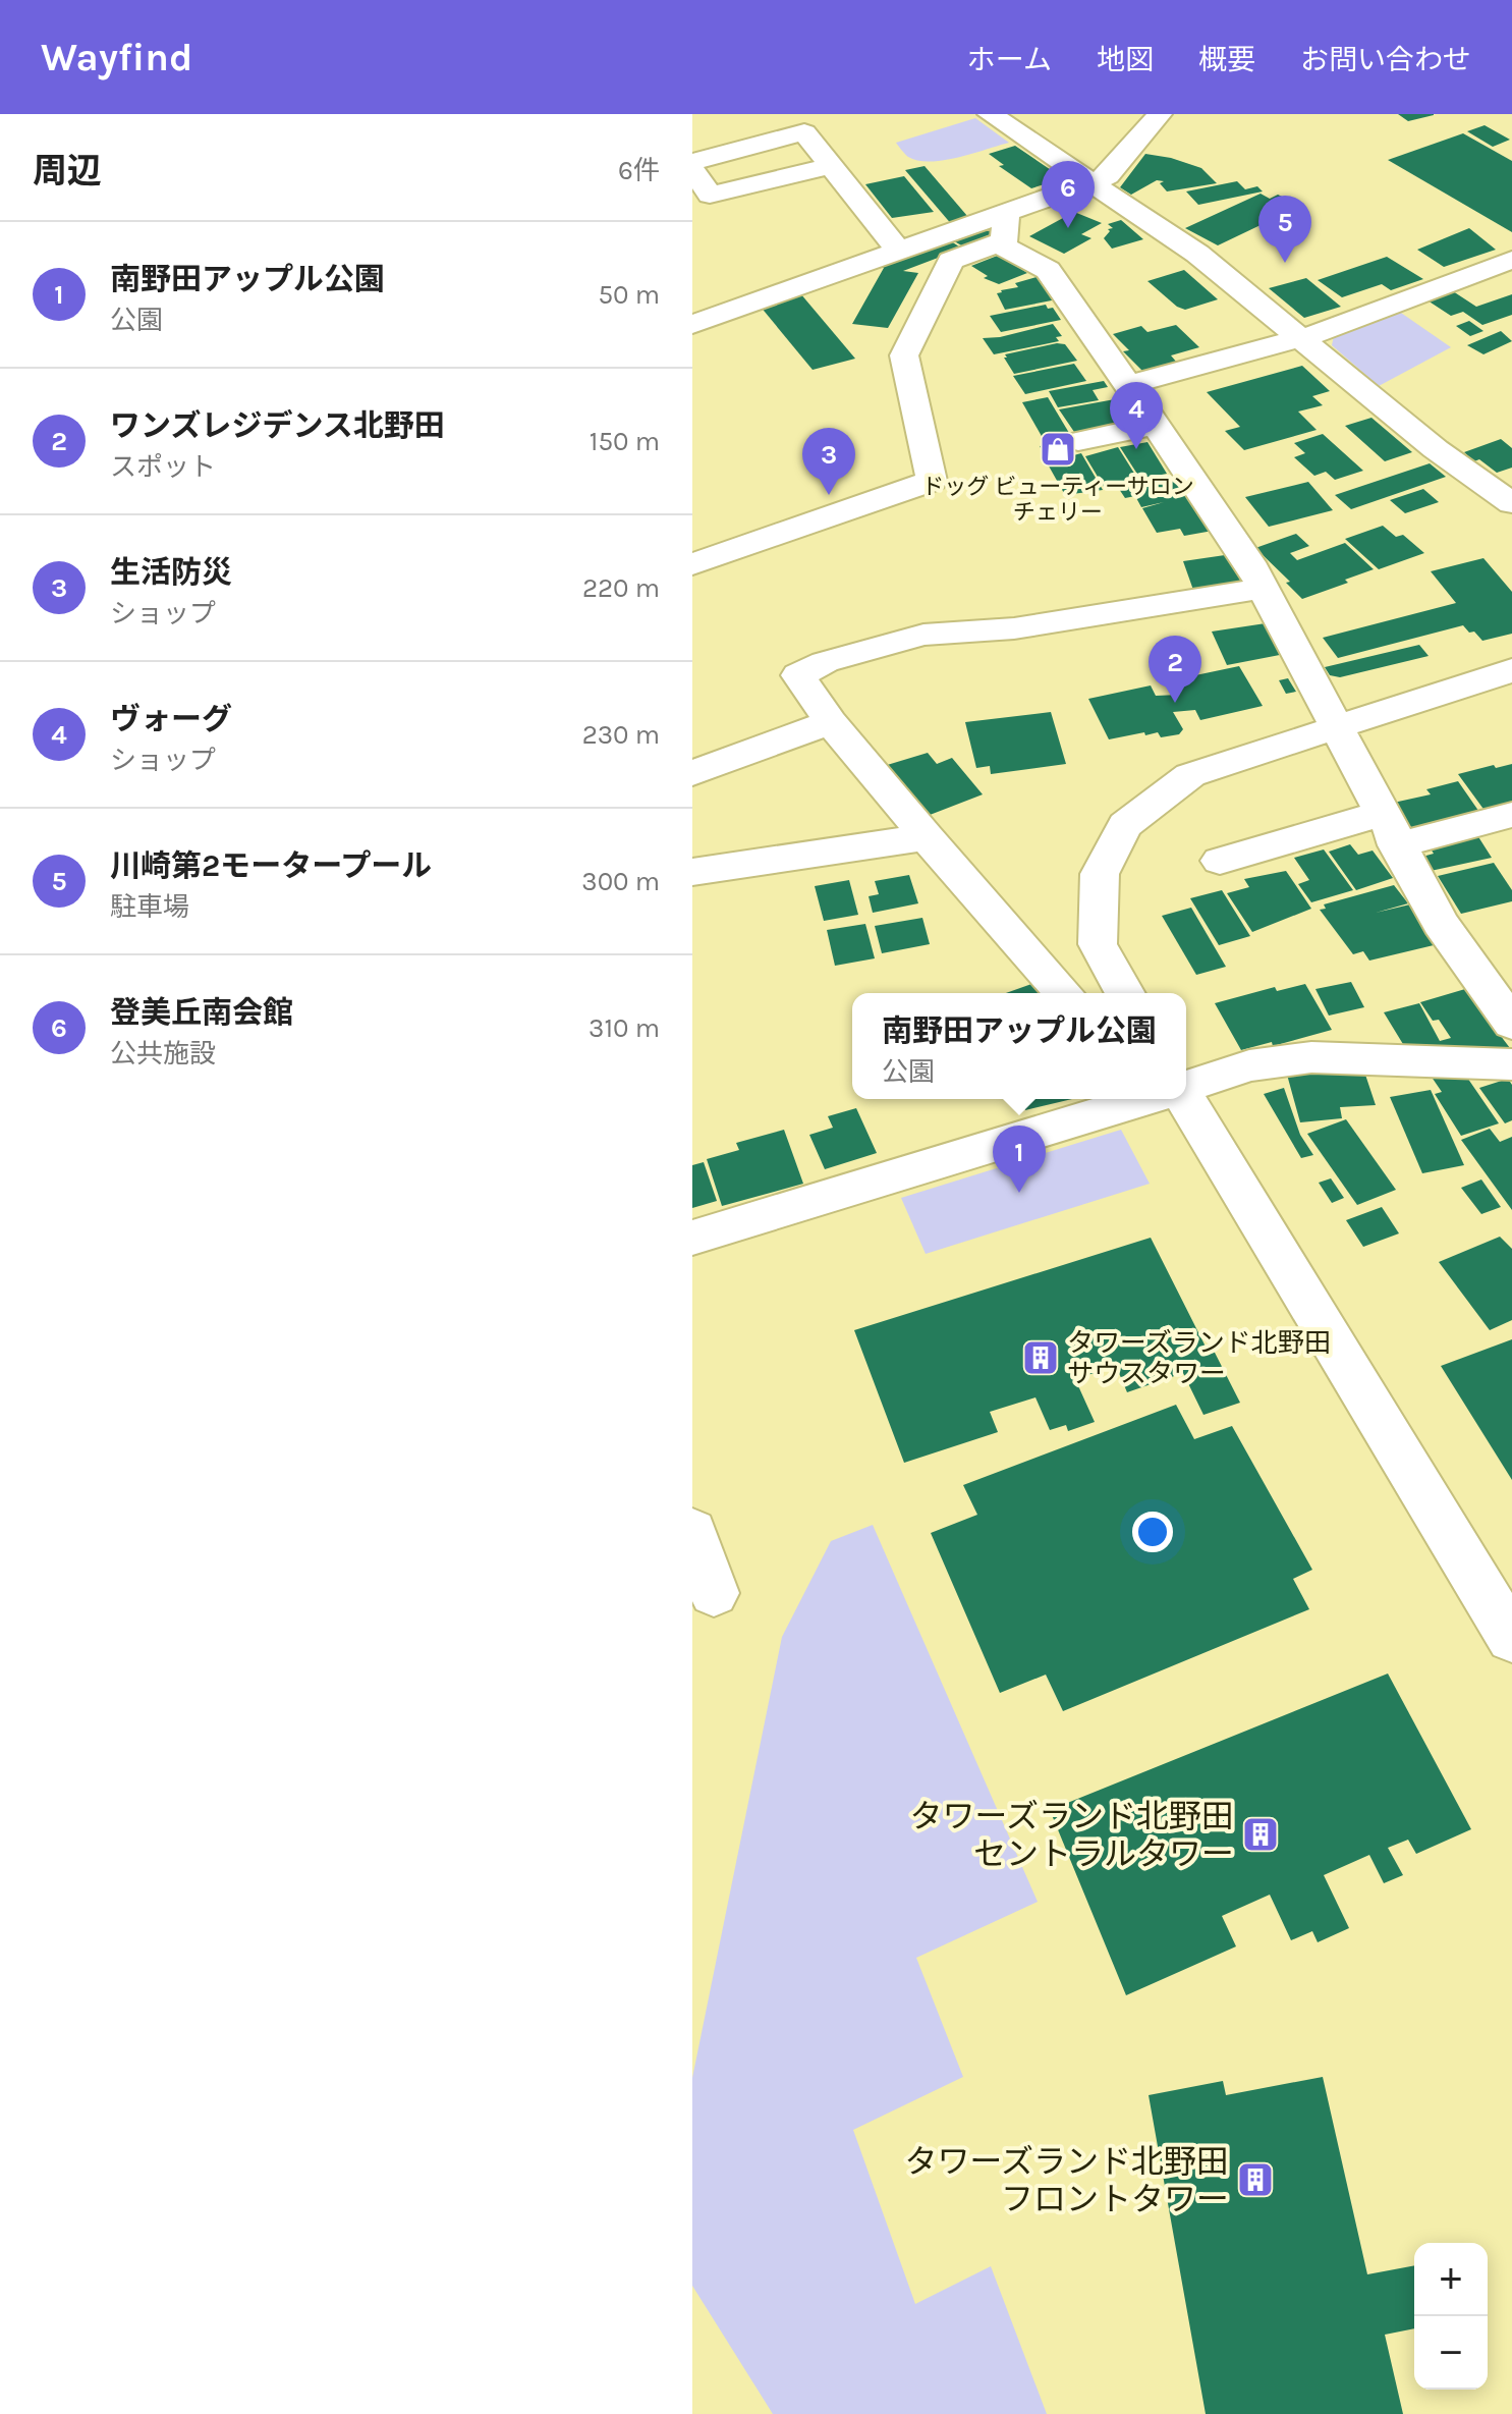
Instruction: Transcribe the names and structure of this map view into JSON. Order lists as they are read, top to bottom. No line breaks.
{"places":{"shop":["ドッグ ビューティーサロン チェリー"],"building":["タワーズランド北野田 サウスタワー","タワーズランド北野田 セントラルタワー","タワーズランド北野田 フロントタワー"]},"page":{"header":"Wayfind","nav":["ホーム","地図","概要","お問い合わせ"],"heading":["周辺","6件"],"pins":["6","5","4","3","2","1"],"list":[{"mark":"1","name":"南野田アップル公園","note":"公園","value":"50 m"},{"mark":"2","name":"ワンズレジデンス北野田","note":"スポット","value":"150 m"},{"mark":"3","name":"生活防災","note":"ショップ","value":"220 m"},{"mark":"4","name":"ヴォーグ","note":"ショップ","value":"230 m"},{"mark":"5","name":"川崎第2モータープール","note":"駐車場","value":"300 m"},{"mark":"6","name":"登美丘南会館","note":"公共施設","value":"310 m"}],"popup":["南野田アップル公園","公園"],"map_buttons":["+","−"]}}
